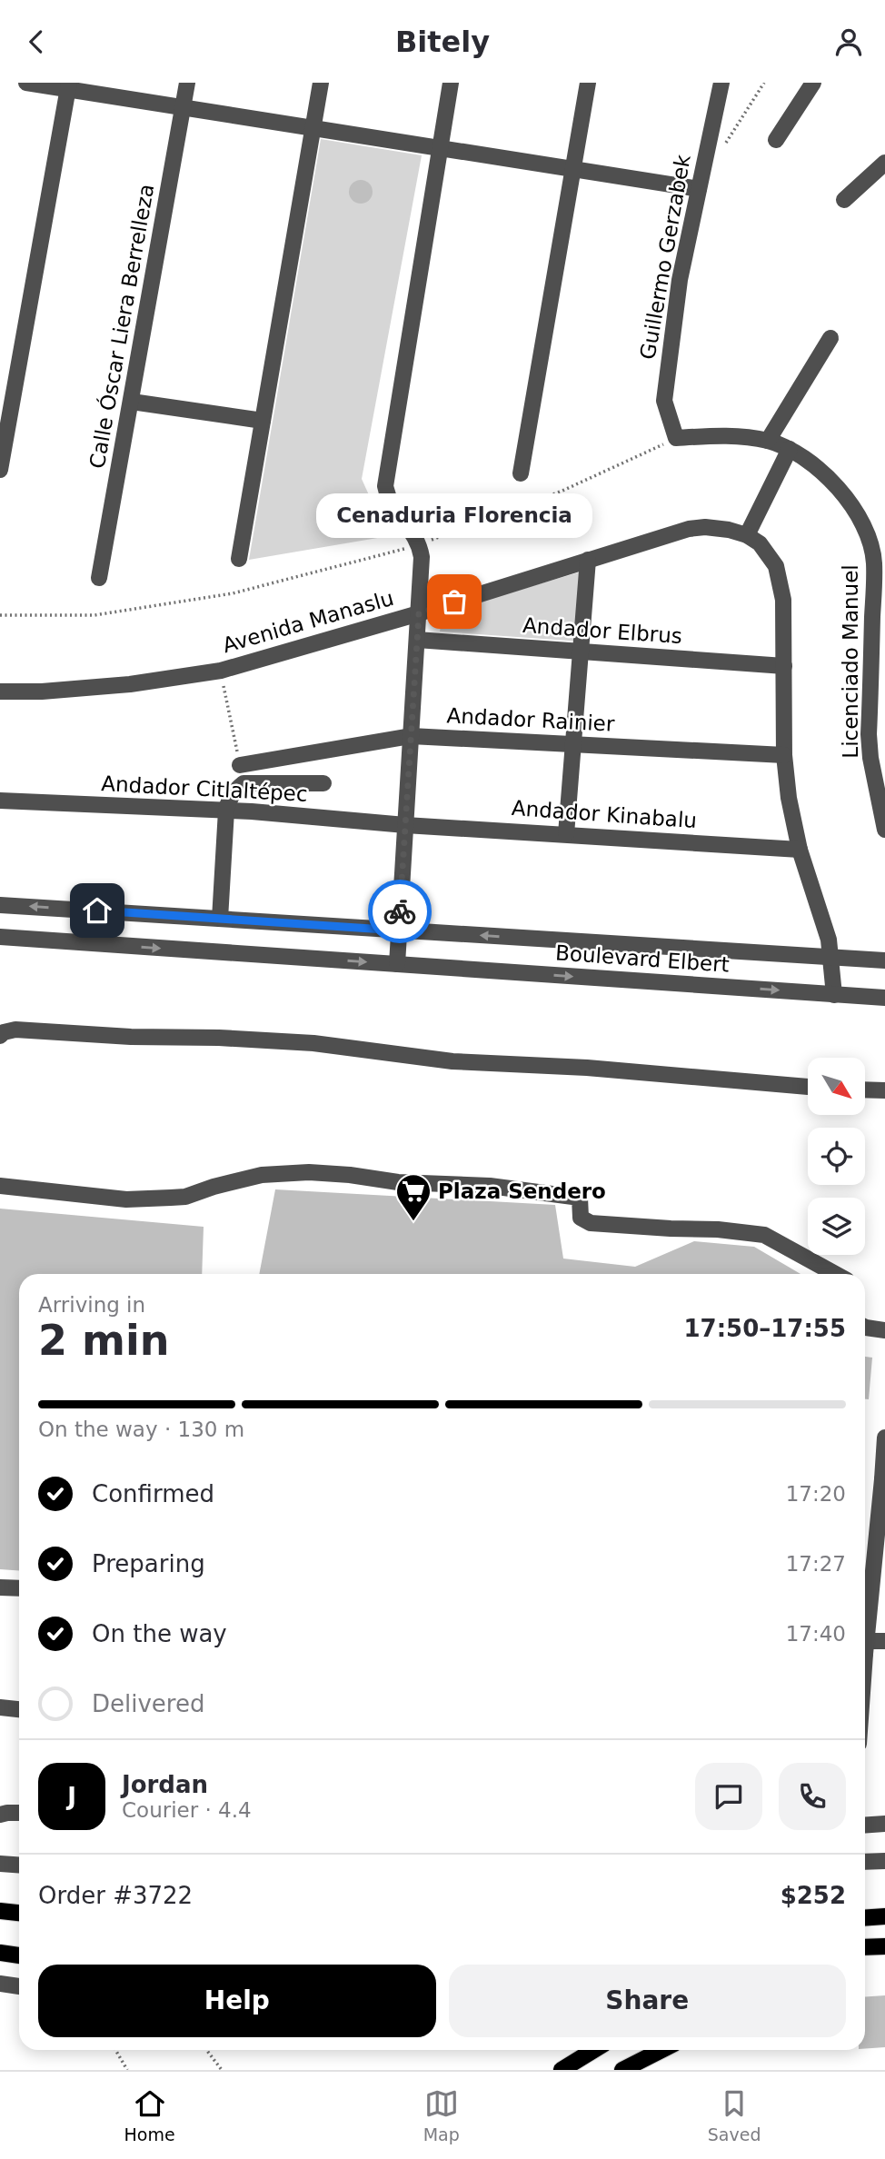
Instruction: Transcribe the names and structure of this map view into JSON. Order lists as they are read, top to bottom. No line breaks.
{"streets":{"street":["Guillermo Gerzabek","Calle Óscar Liera Berrelleza","Avenida Manaslu","Andador Elbrus","Licenciado Manuel","Andador Rainier","Andador Citlaltépec","Andador Kinabalu","Boulevard Elbert"]},"crossings":[["Guillermo Gerzabek","Licenciado Manuel"],["Andador Citlaltépec","Andador Kinabalu"]],"places":{"other":["Cenaduria Florencia"],"supermarket":["Plaza Sendero"]},"north":"bottom right","page":{"header":"Bitely","bubble":"Cenaduria Florencia","heading":["2 min","Arriving in","17:50–17:55"],"panel":["Jordan","Courier · 4.4","Order #3722","$252"],"bar":"On the way · 130 m","list":[["Confirmed","17:20"],["Preparing","17:27"],["On the way","17:40"],"Delivered"],"round":"J","buttons":["Help","Share"],"tabs":["Home","Map","Saved"]}}
